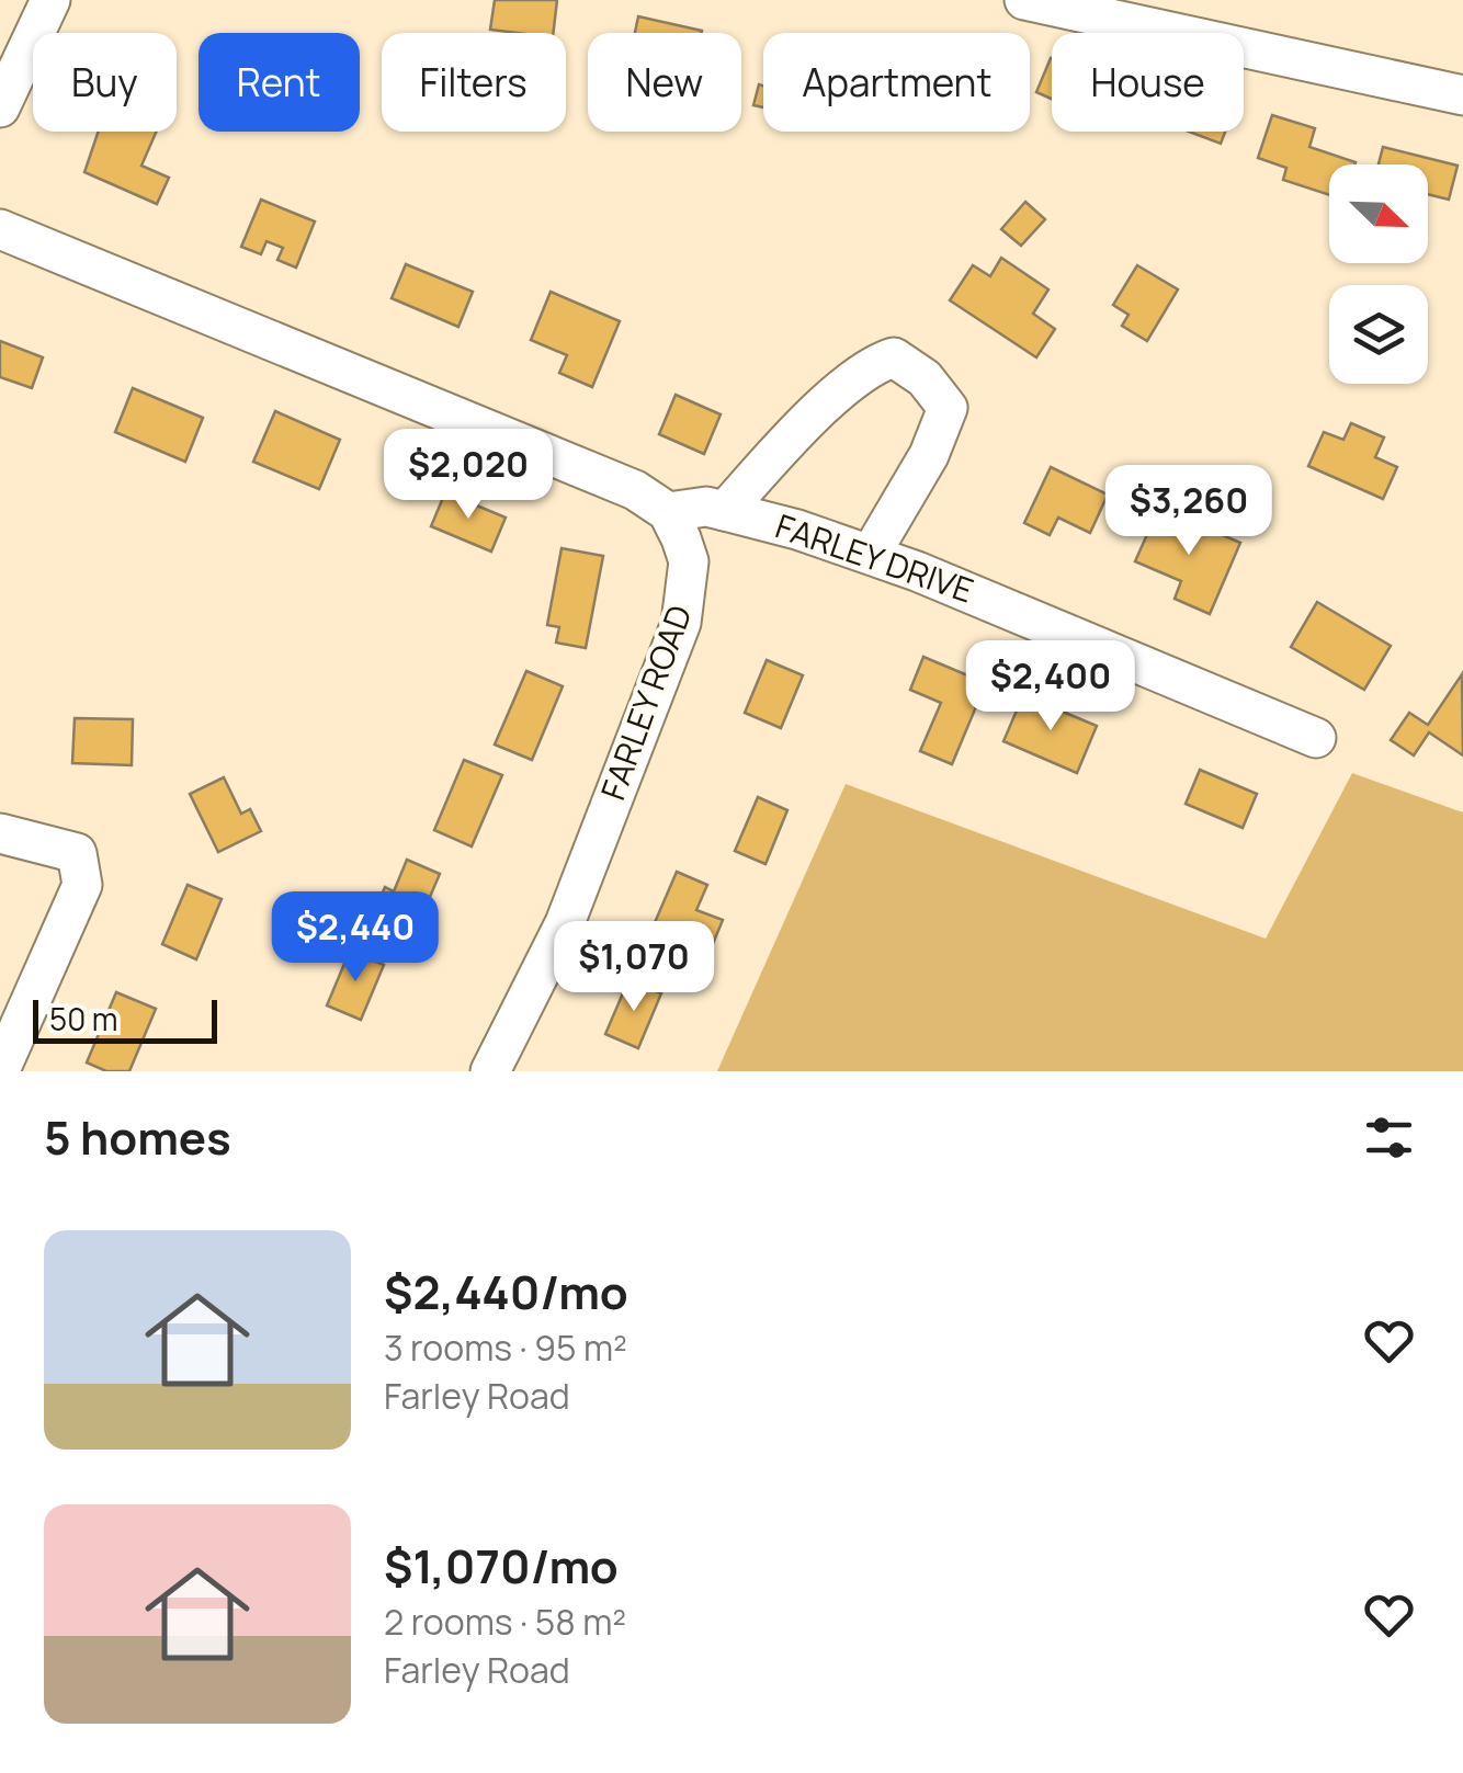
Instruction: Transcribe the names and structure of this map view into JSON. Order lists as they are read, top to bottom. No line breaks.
{"streets":{"street":["FARLEY DRIVE","FARLEY ROAD"]},"crossings":[["FARLEY DRIVE","FARLEY ROAD"]],"scale_bar":"50 m","north":"bottom right","page":{"chip":["Buy","Rent","Filters","New","Apartment","House"],"price":["$2,020","$3,260","$2,400","$2,440","$1,070"],"scale":"50 m","heading":"5 homes","list":[{"name":"$2,440/mo","note":"3 rooms · 95 m² · Farley Road"},{"name":"$1,070/mo","note":"2 rooms · 58 m² · Farley Road"}]}}
